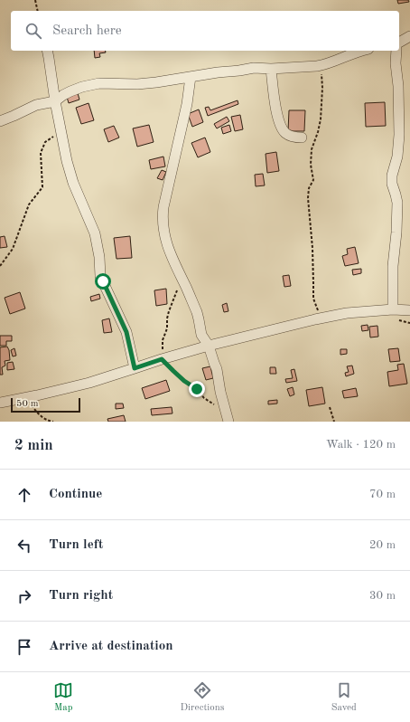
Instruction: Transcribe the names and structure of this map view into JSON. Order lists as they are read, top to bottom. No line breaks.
{"scale_bar":"50 m","page":{"search":"Search here","scale":"50 m","heading":["2 min","Walk · 120 m"],"list":[["Continue","70 m"],["Turn left","20 m"],["Turn right","30 m"],"Arrive at destination"],"nav":["Map","Directions","Saved"]}}
